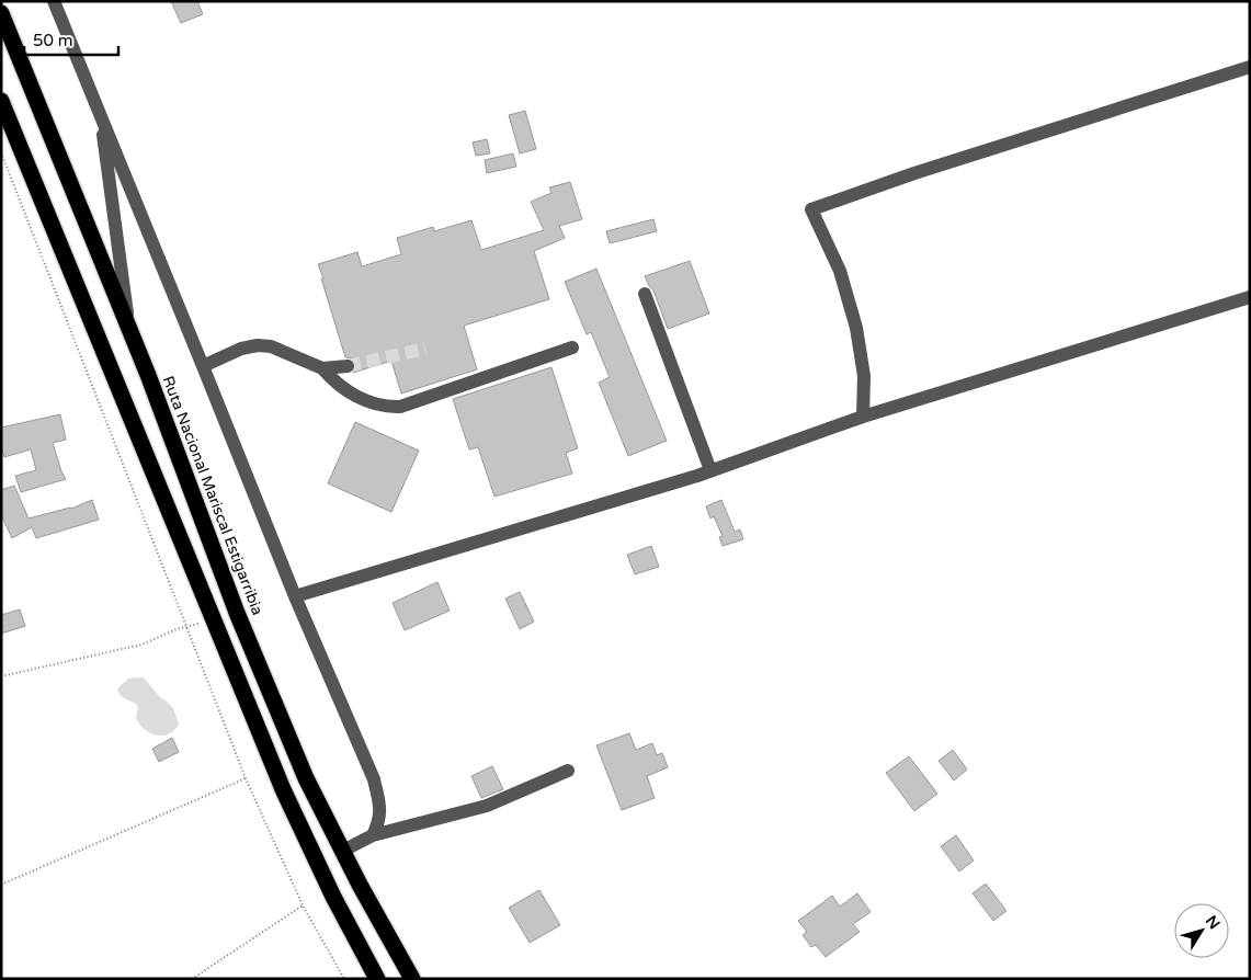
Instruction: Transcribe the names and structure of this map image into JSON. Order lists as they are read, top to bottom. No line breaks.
{"streets":{"highway":["Ruta Nacional Mariscal Estigarribia"]},"scale_bar":"50 m","north":"top right"}
